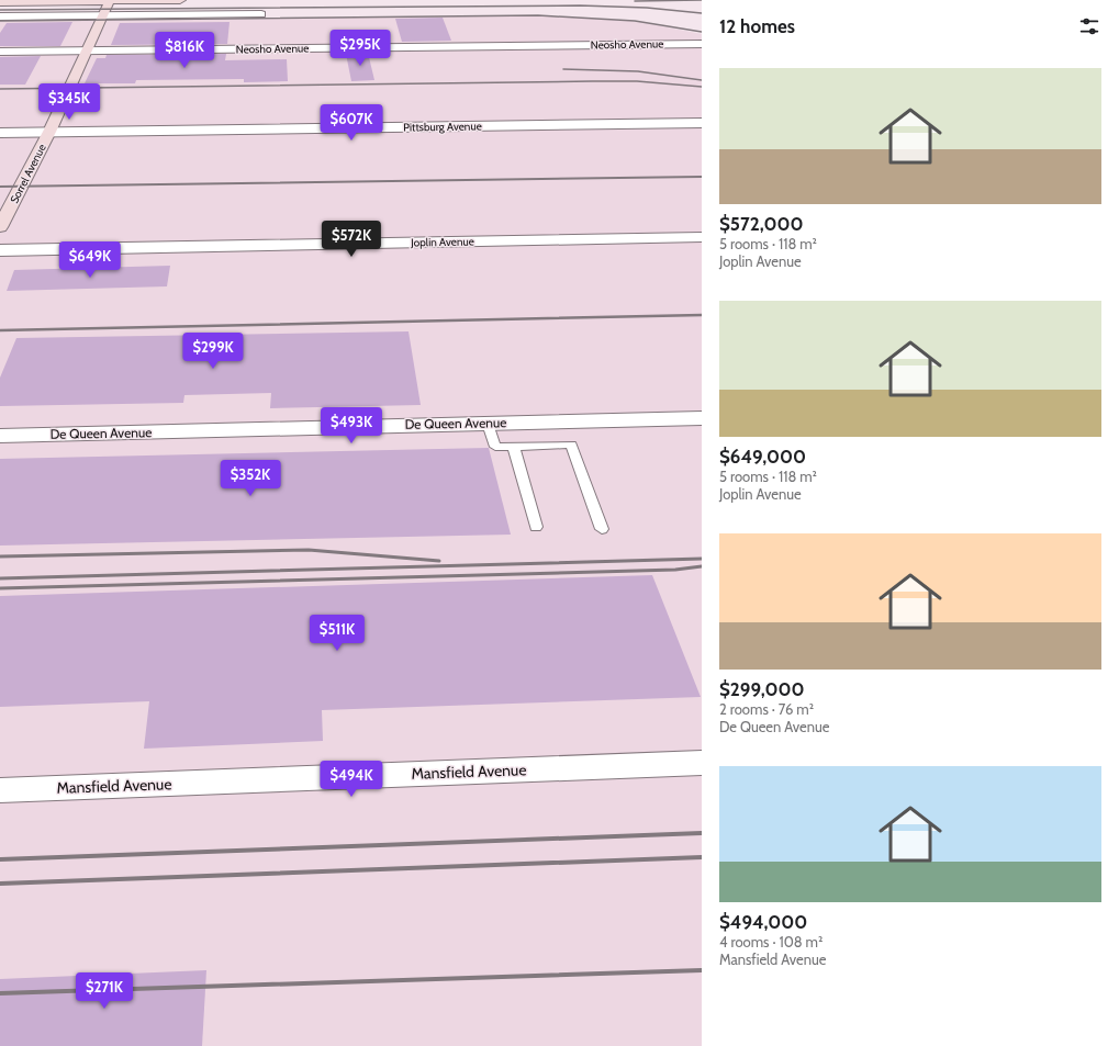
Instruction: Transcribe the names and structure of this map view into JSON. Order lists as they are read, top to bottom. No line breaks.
{"streets":{"street":["Neosho Avenue","Pittsburg Avenue","Sorrel Avenue","Joplin Avenue","De Queen Avenue","Mansfield Avenue"]},"crossings":[["Neosho Avenue","Sorrel Avenue"],["Pittsburg Avenue","Sorrel Avenue"]],"page":{"heading":"12 homes","price":["$295K","$816K","$345K","$607K","$572K","$649K","$299K","$493K","$352K","$511K","$494K","$271K"],"list":[{"name":"$572,000","note":"5 rooms · 118 m² · Joplin Avenue"},{"name":"$649,000","note":"5 rooms · 118 m² · Joplin Avenue"},{"name":"$299,000","note":"2 rooms · 76 m² · De Queen Avenue"},{"name":"$494,000","note":"4 rooms · 108 m² · Mansfield Avenue"}]}}
